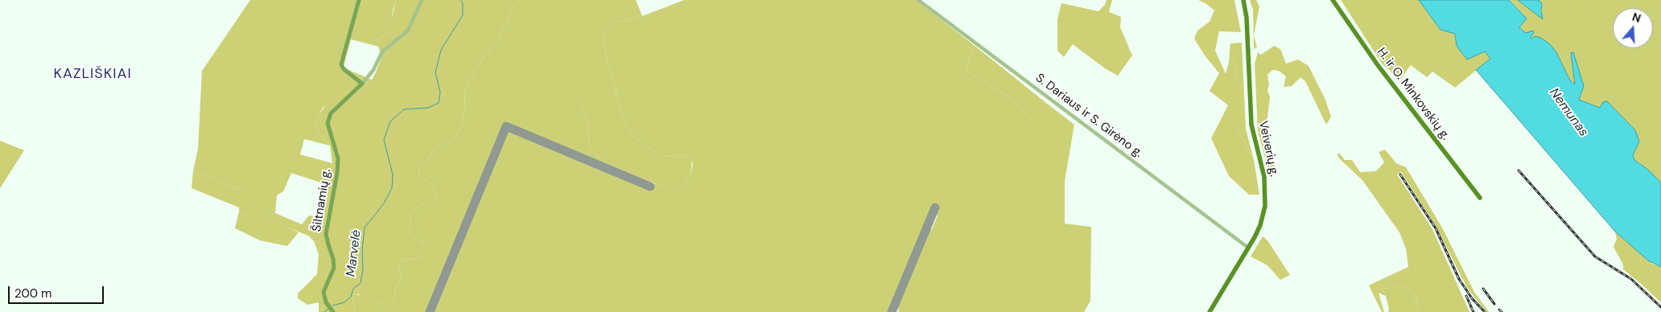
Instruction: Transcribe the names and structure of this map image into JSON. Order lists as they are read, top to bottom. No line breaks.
{"streets":{"main road":["H. ir O. Minkovskių g.","Veiverių g.","Šiltnamių g."],"street":["S. Dariaus ir S. Girėno g."]},"crossings":[["S. Dariaus ir S. Girėno g.","Veiverių g."]],"districts":["KAZLIŠKIAI"],"water":["Nemunas","Marvelė"],"scale_bar":"200 m","north":"top"}
